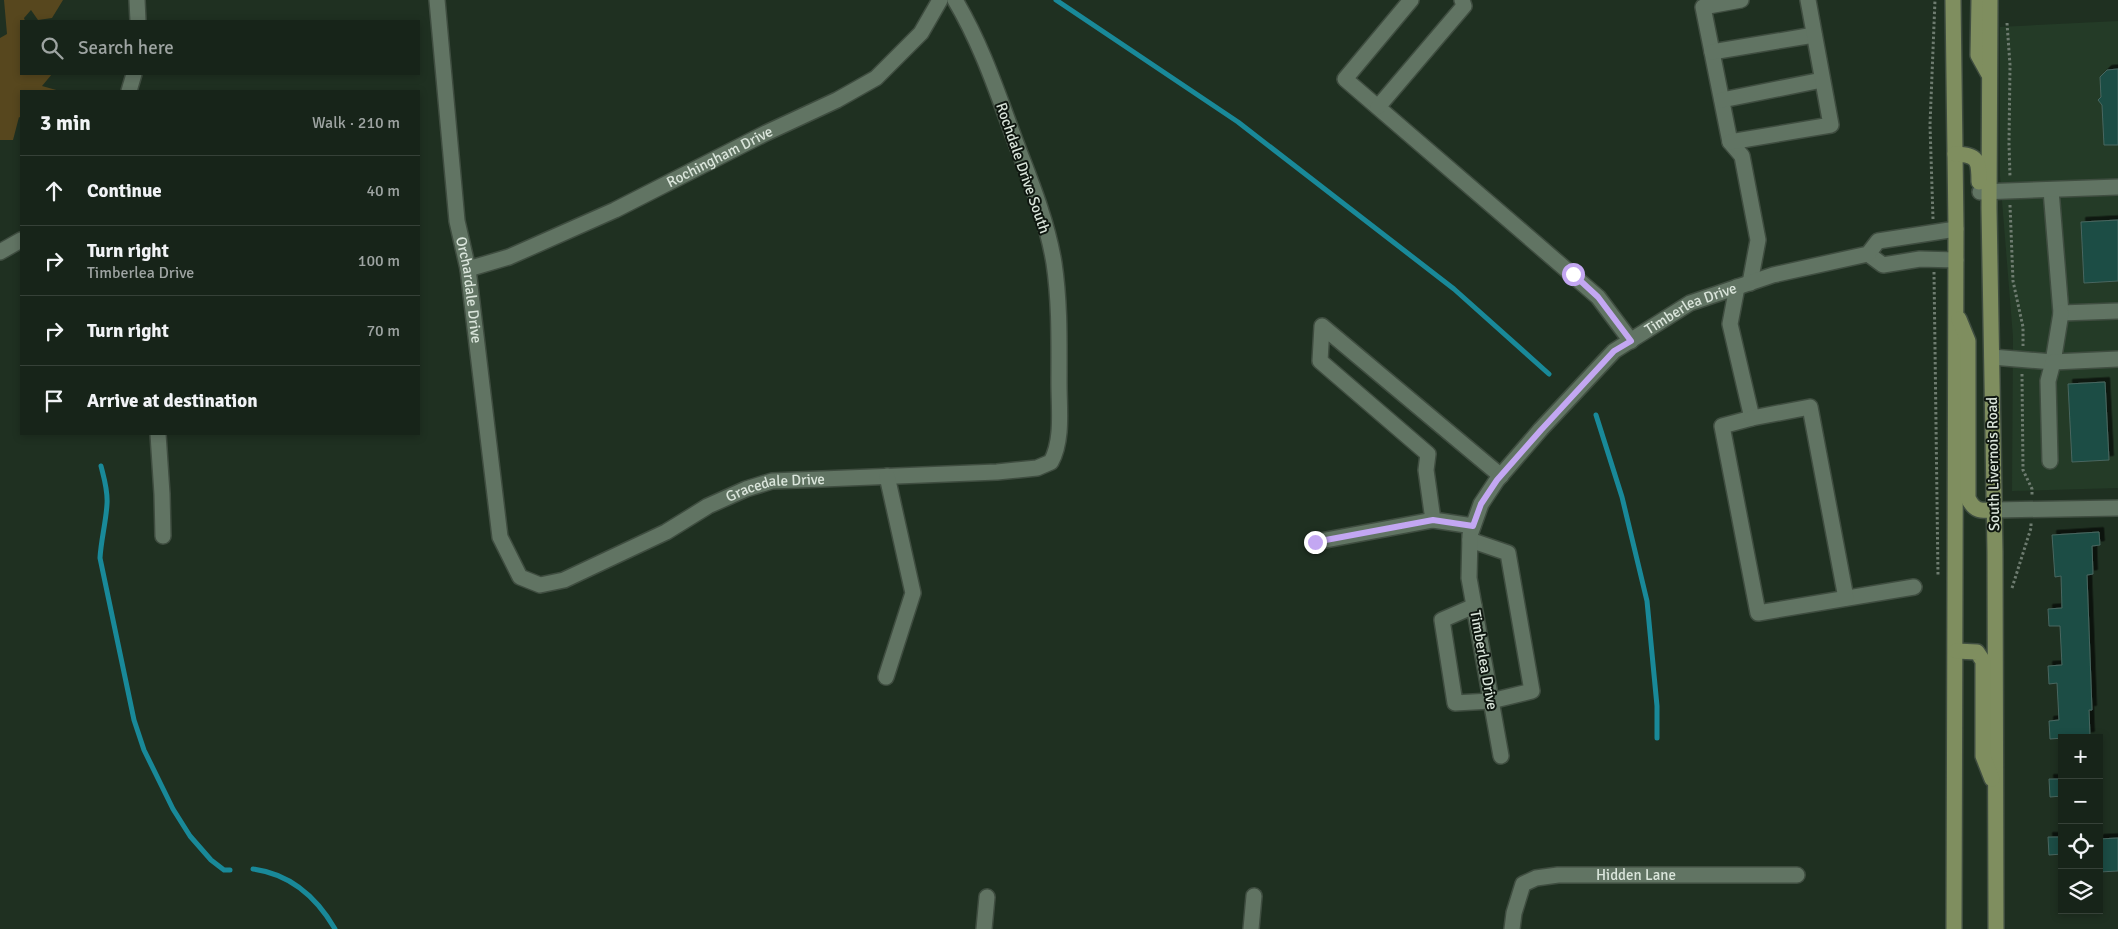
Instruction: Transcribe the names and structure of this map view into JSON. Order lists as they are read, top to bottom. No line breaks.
{"streets":{"main road":["South Livernois Road"],"street":["Rochingham Drive","Rochdale Drive South","Orchardale Drive","Timberlea Drive","Gracedale Drive","Hidden Lane"]},"crossings":[["Rochingham Drive","Orchardale Drive"],["Rochdale Drive South","Gracedale Drive"],["Orchardale Drive","Gracedale Drive"]],"page":{"search":"Search here","heading":["3 min","Walk · 210 m"],"list":[["Continue","40 m"],["Turn right","Timberlea Drive","100 m"],["Turn right","70 m"],"Arrive at destination"],"map_buttons":["+","−"]}}
